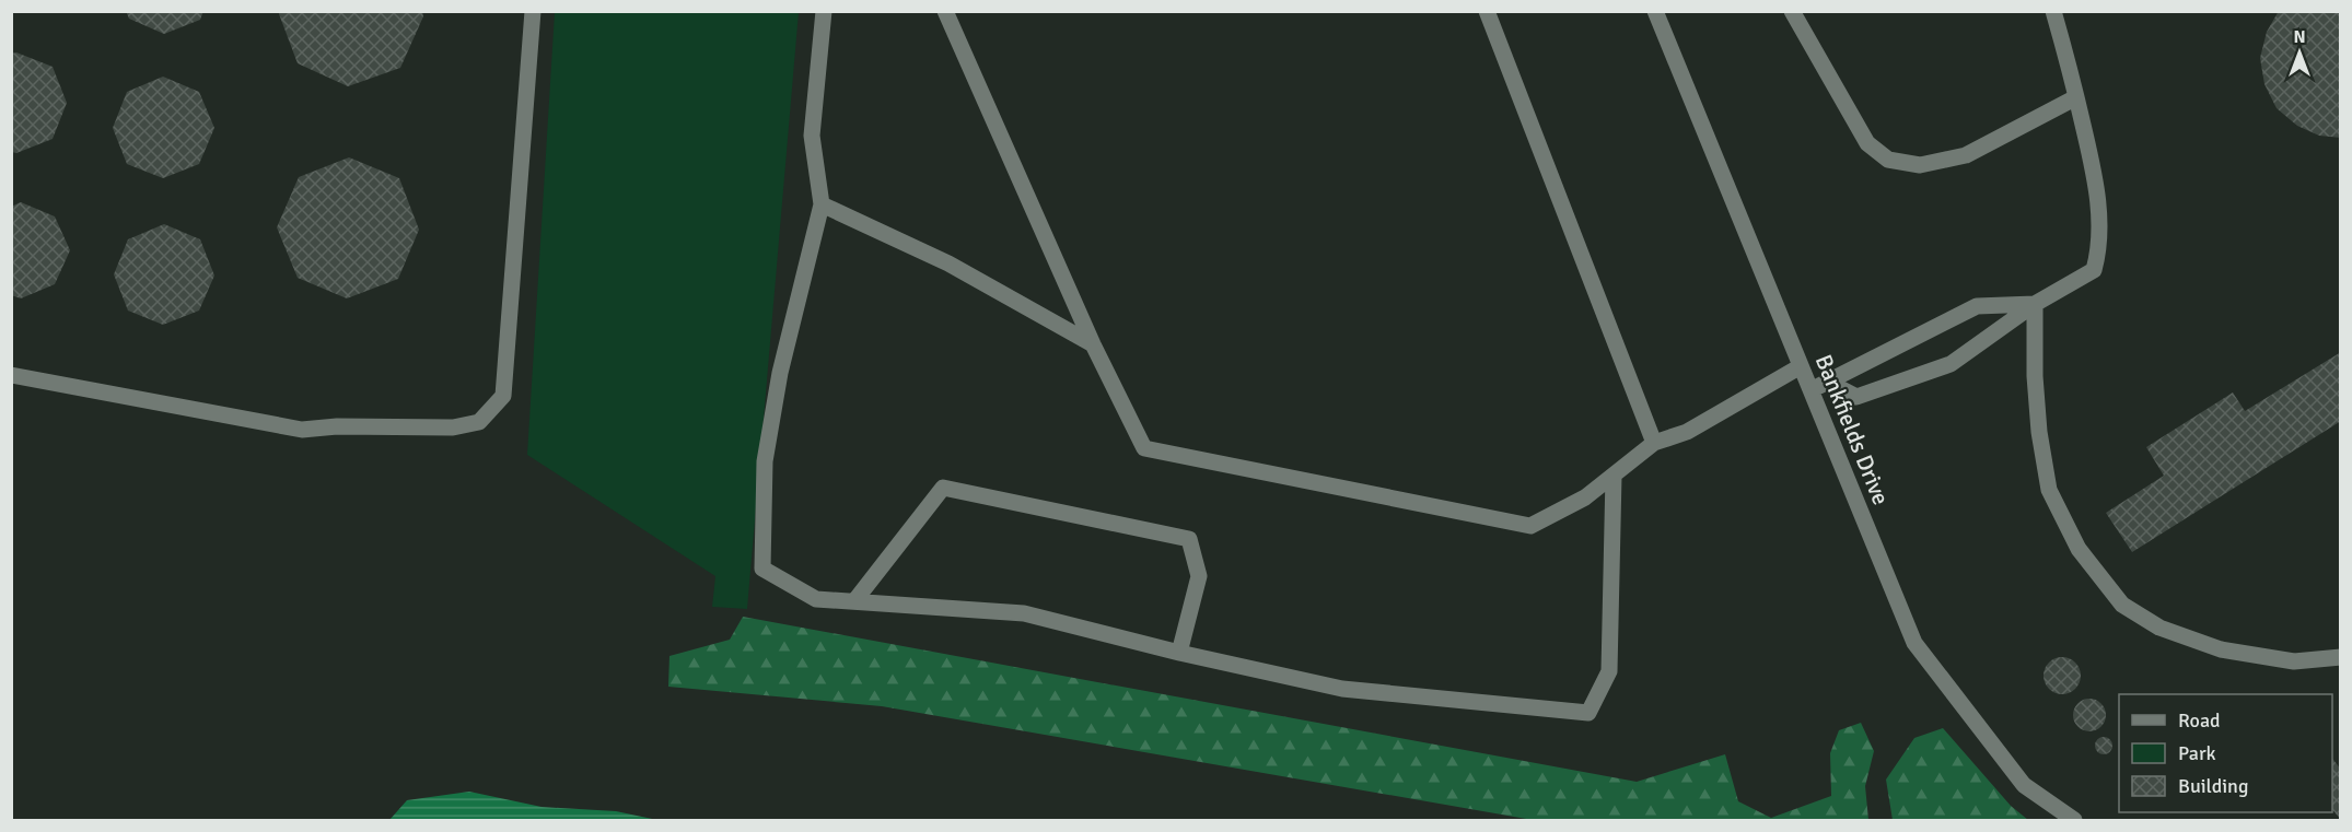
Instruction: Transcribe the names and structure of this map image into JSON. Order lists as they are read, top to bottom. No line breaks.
{"streets":{"street":["Bankfields Drive"]},"legend":["Road","Park","Building"],"north":"top"}
